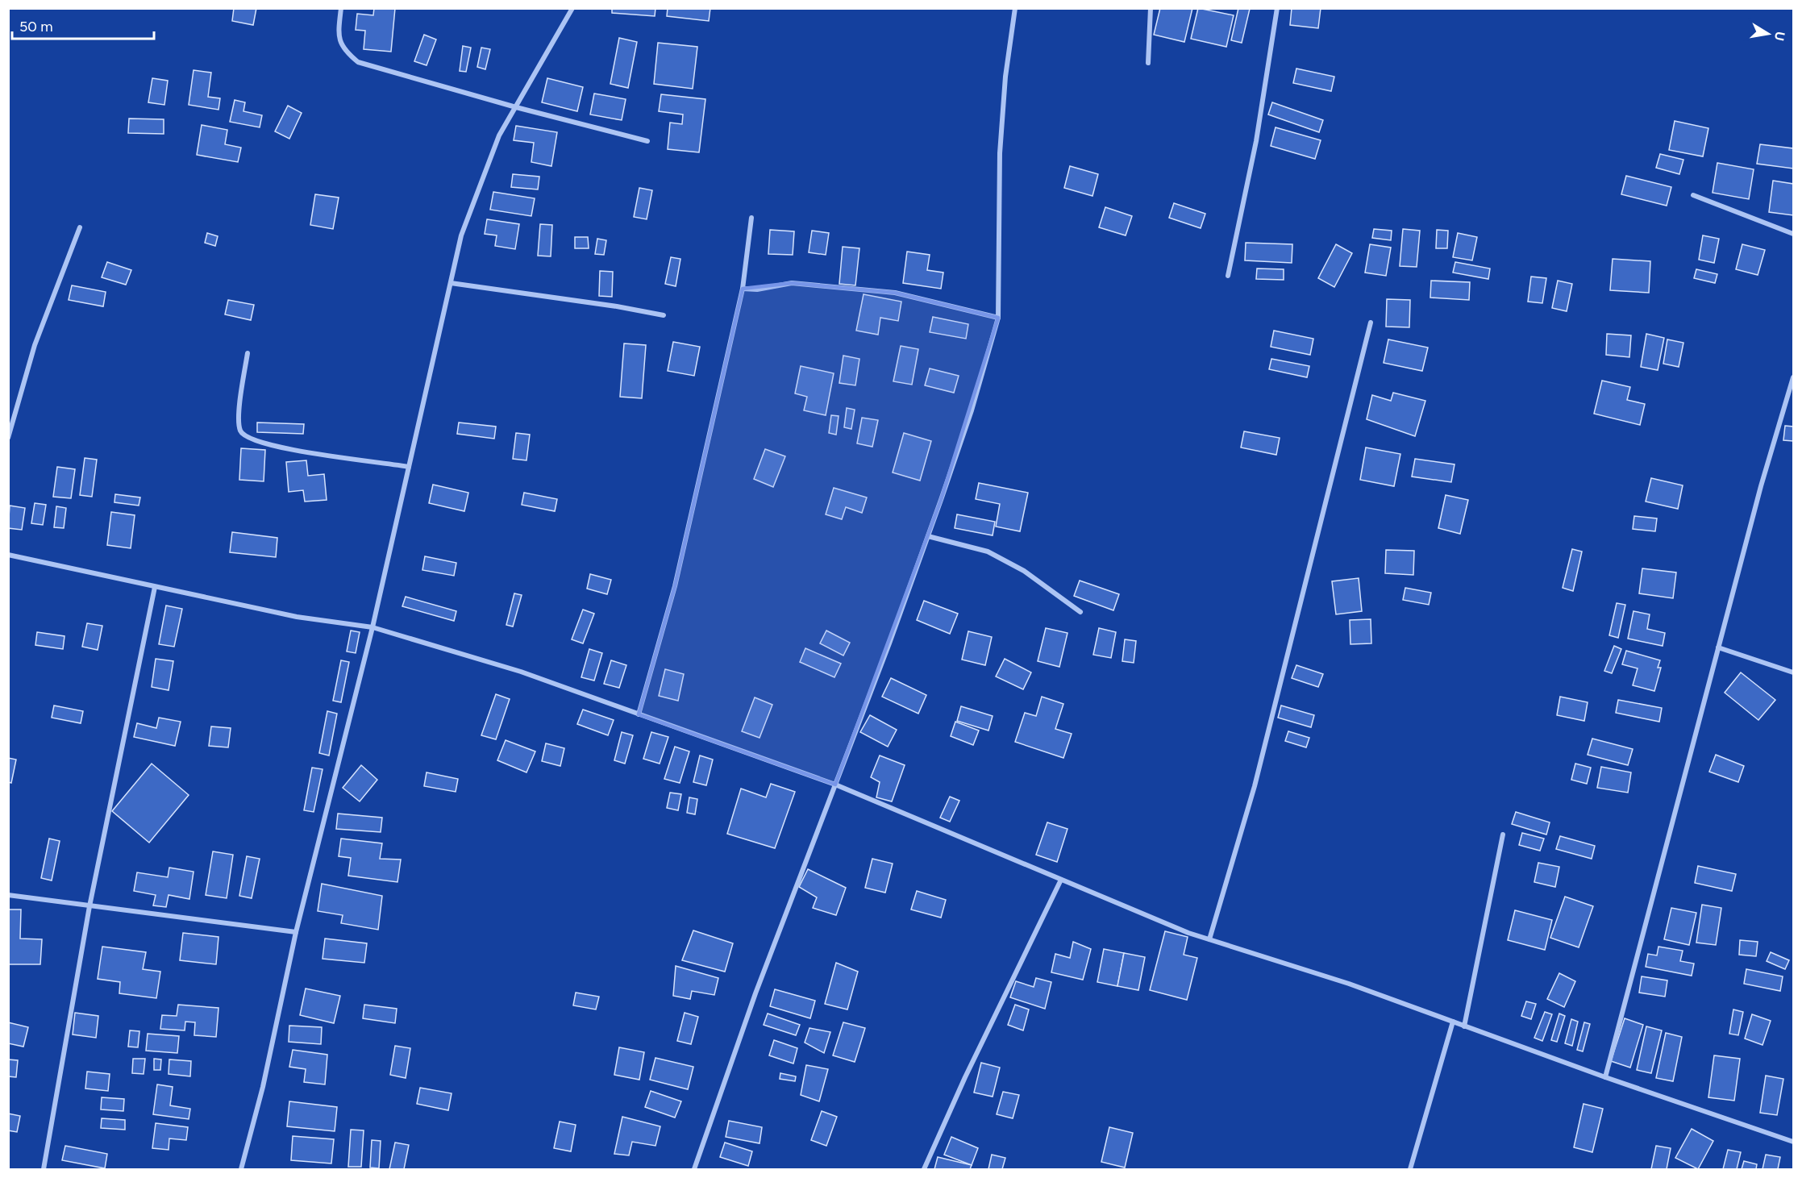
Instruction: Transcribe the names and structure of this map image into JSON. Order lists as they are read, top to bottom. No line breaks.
{"scale_bar":"50 m","north":"right"}
